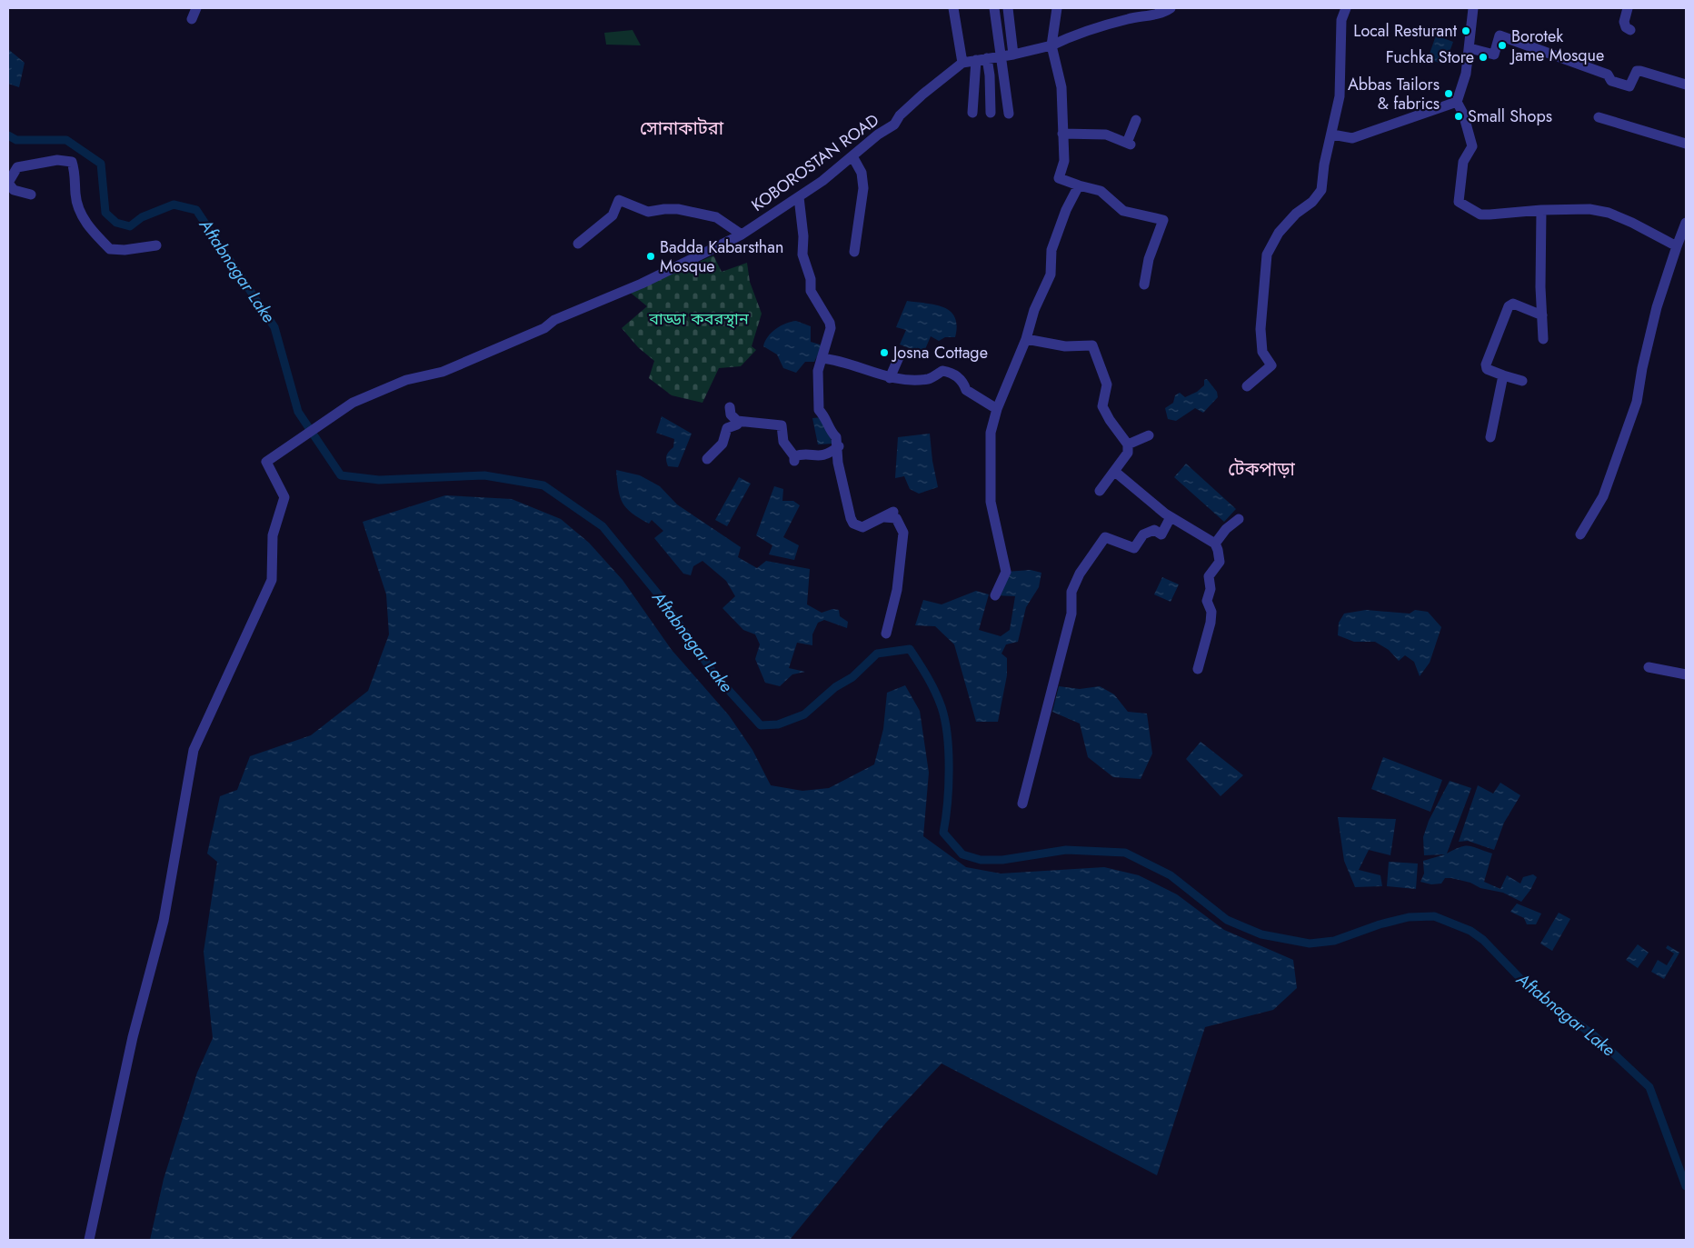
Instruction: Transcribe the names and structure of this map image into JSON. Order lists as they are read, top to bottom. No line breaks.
{"streets":{"street":["KOBOROSTAN ROAD"]},"districts":["সোনাকাটরা","টেকপাড়া"],"water":["Aftabnagar Lake"],"parks":["বাড্ডা কবরস্থান"],"places":["Local Resturant","Borotek Jame Mosque","Fuchka Store","Abbas Tailors & fabrics","Small Shops","Badda Kabarsthan Mosque","Josna Cottage"]}
